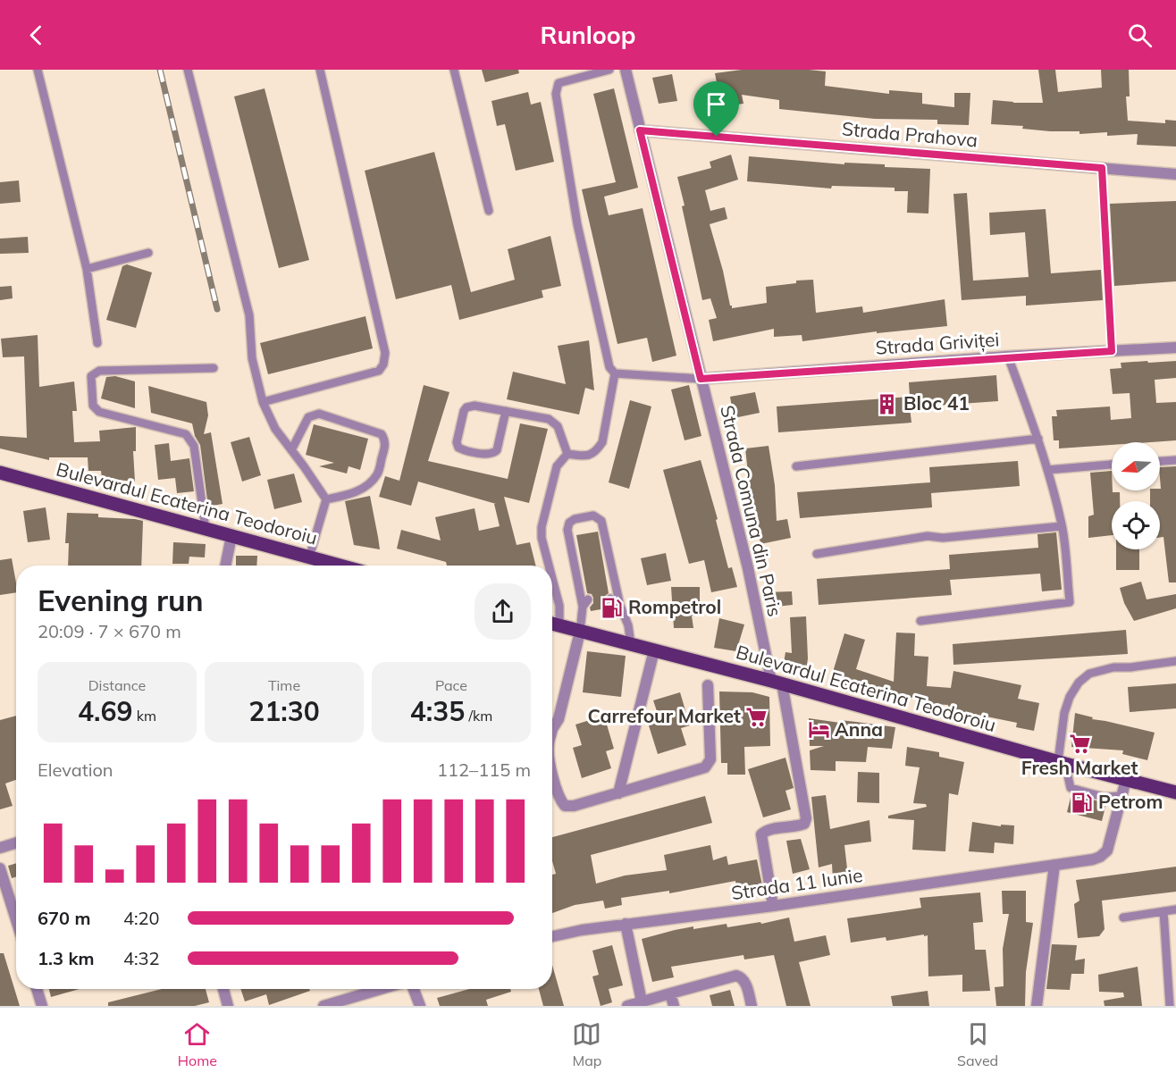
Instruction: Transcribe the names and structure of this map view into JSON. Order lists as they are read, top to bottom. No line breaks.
{"streets":{"main road":["Bulevardul Ecaterina Teodoroiu"],"street":["Strada Prahova","Strada Griviței","Strada Comuna din Paris","Strada 11 Iunie"]},"crossings":[["Strada Prahova","Strada Comuna din Paris"],["Strada Griviței","Strada Comuna din Paris"],["Bulevardul Ecaterina Teodoroiu","Strada Comuna din Paris"],["Bulevardul Ecaterina Teodoroiu","Strada 11 Iunie"],["Strada Comuna din Paris","Strada 11 Iunie"]],"places":{"building":["Bloc 41"],"fuel station":["Rompetrol","Petrom"],"supermarket":["Carrefour Market","Fresh Market"],"hotel":["Anna"]},"north":"left","page":{"header":"Runloop","heading":["Evening run","20:09 · 7 × 670 m"],"stats":[["Distance","4.69 km"],["Time","21:30"],["Pace","4:35 /km"]],"chart":["Elevation","112–115 m"],"list":[{"name":"670 m","note":"4:20"},{"name":"1.3 km","note":"4:32"}],"tabs":["Home","Map","Saved"]}}
